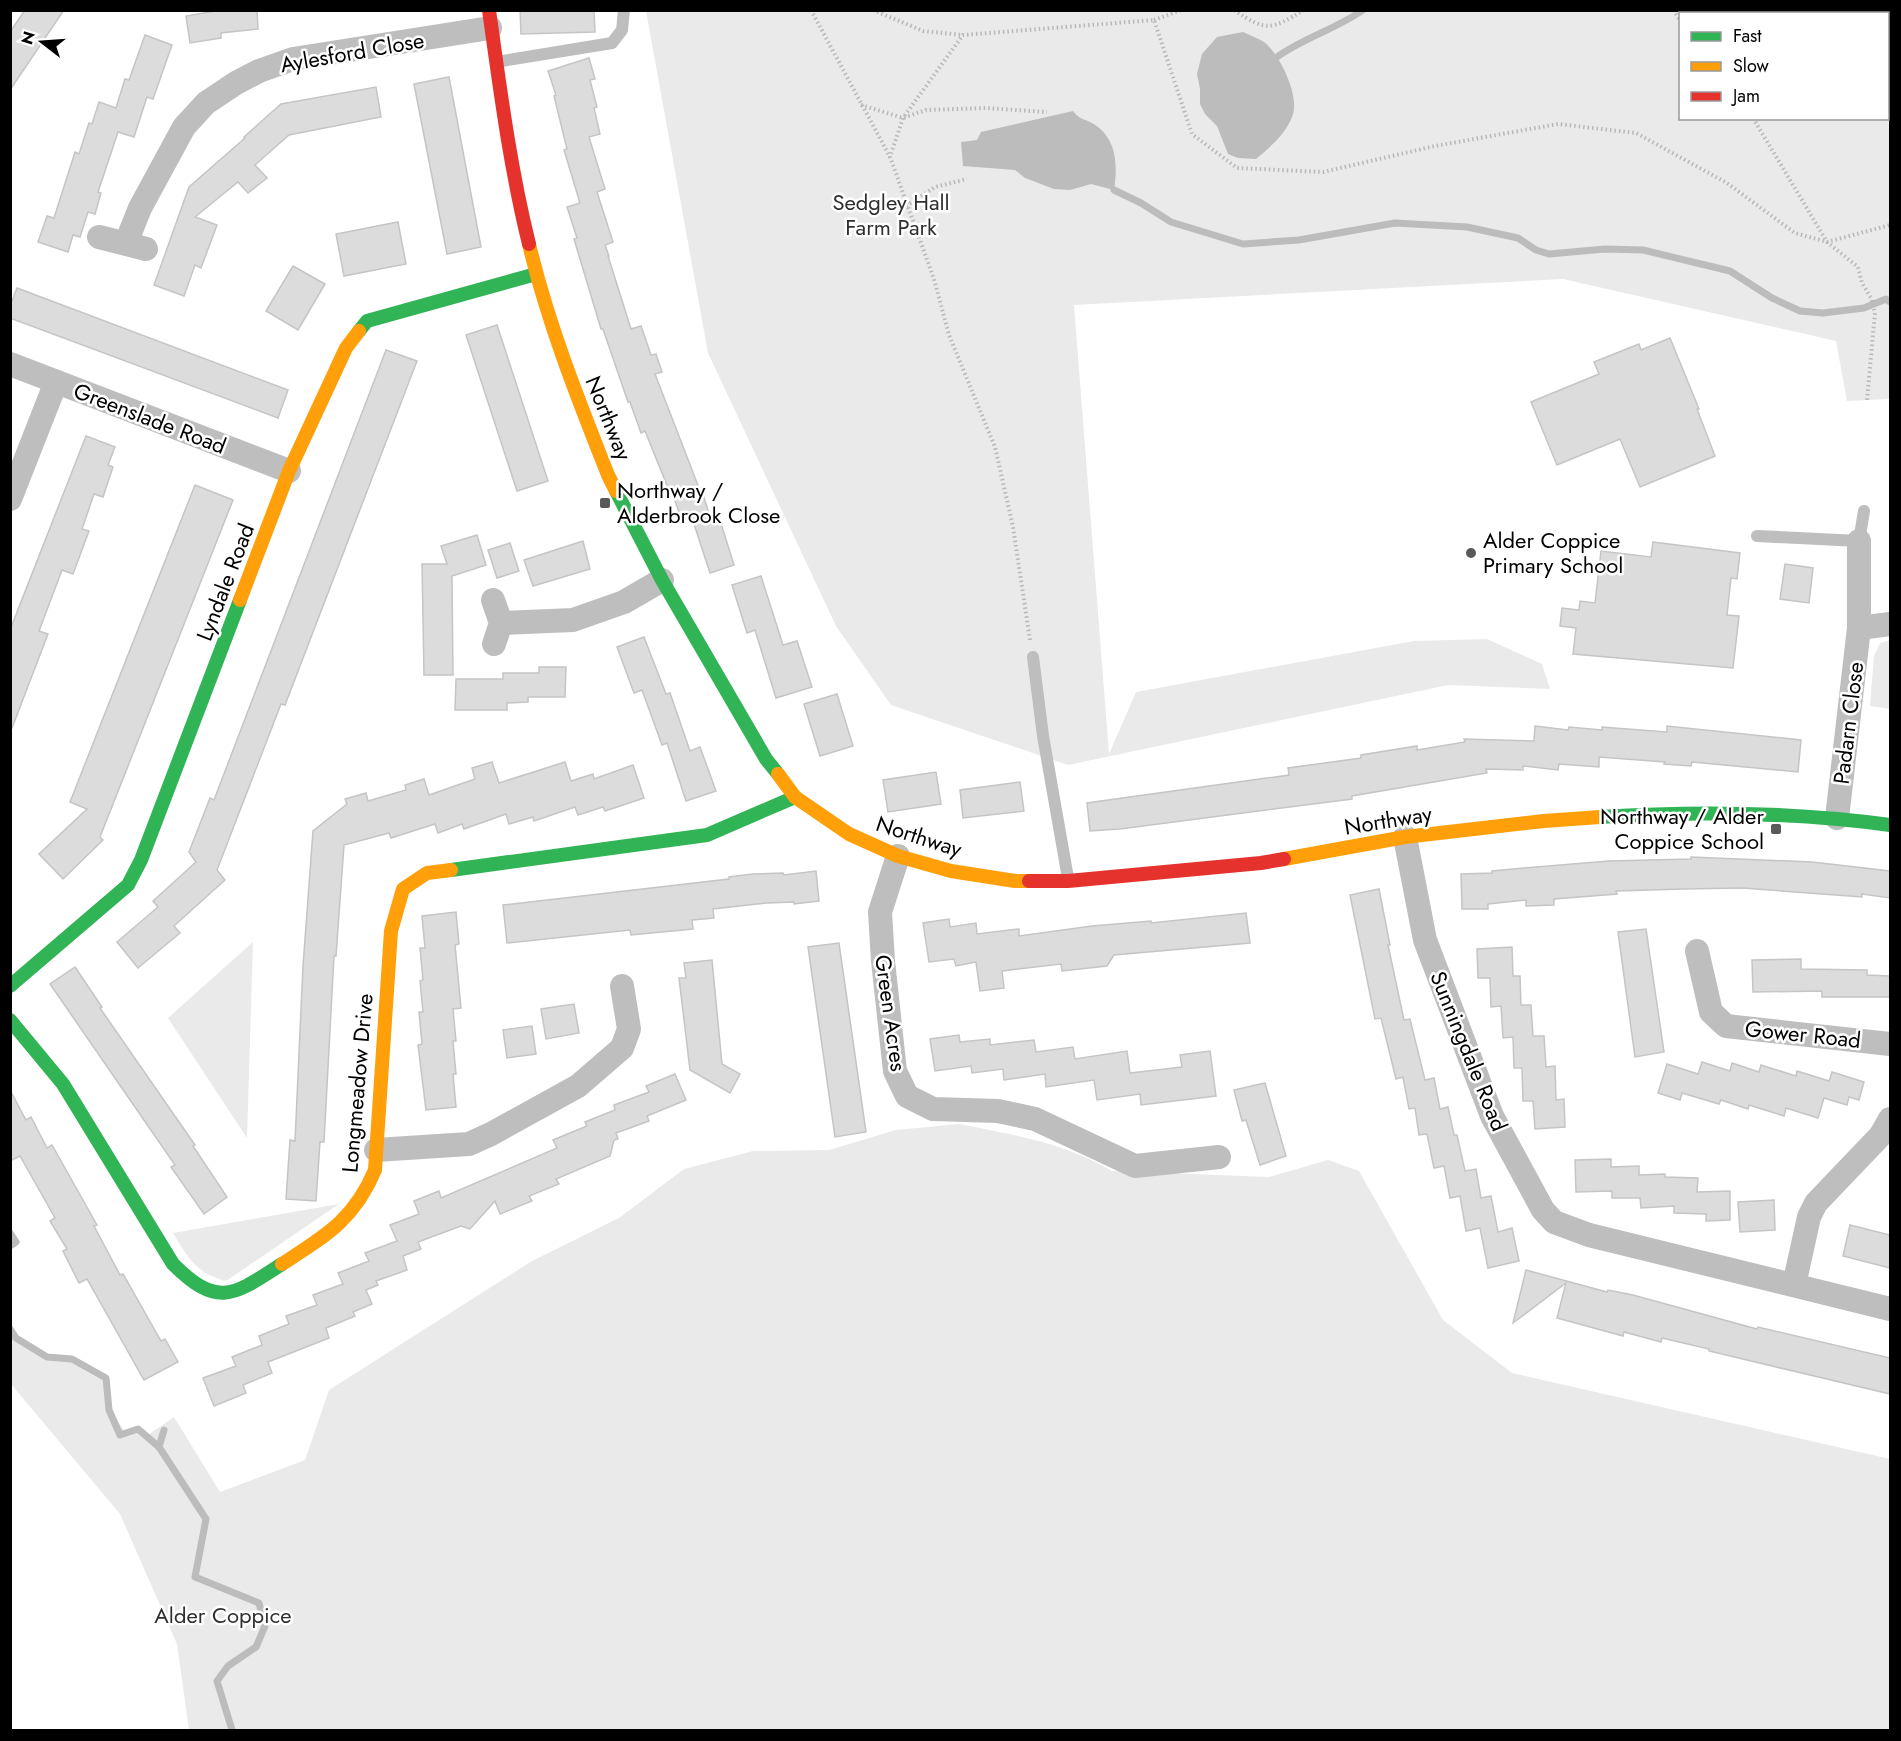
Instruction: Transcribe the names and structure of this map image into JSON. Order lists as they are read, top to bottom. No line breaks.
{"streets":{"street":["Aylesford Close","Greenslade Road","Northway","Lyndale Road","Padarn Close","Green Acres","Gower Road","Sunningdale Road","Longmeadow Drive"]},"crossings":[["Aylesford Close","Northway"],["Greenslade Road","Lyndale Road"],["Northway","Lyndale Road"],["Northway","Padarn Close"],["Northway","Green Acres"],["Northway","Sunningdale Road"],["Northway","Longmeadow Drive"]],"parks":["Sedgley Hall Farm Park","Alder Coppice"],"places":{"transit":["Northway / Alderbrook Close","Northway / Alder Coppice School"],"other":["Alder Coppice Primary School"]},"legend":["Fast","Slow","Jam"],"north":"left"}
